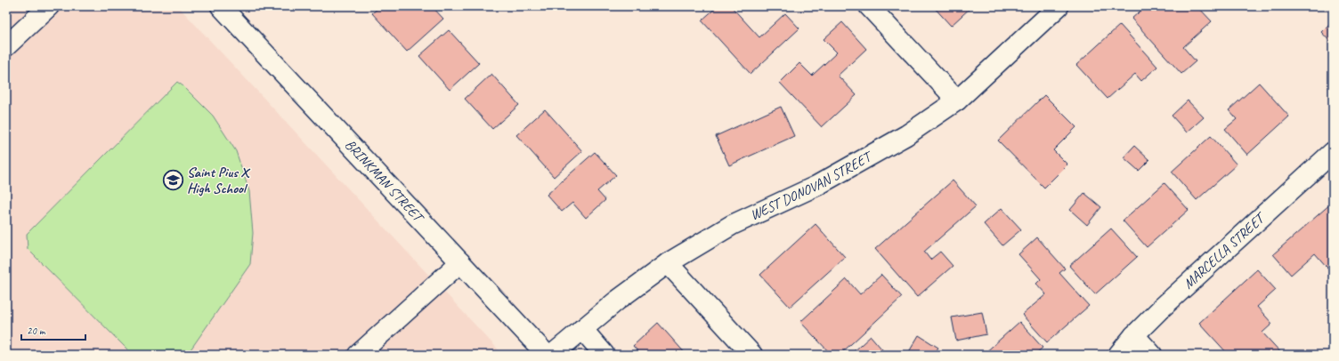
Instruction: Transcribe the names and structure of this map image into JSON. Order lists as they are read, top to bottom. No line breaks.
{"streets":{"street":["BRINKMAN STREET","WEST DONOVAN STREET","MARCELLA STREET"]},"places":{"school or university":["Saint Pius X High School"]},"scale_bar":"20 m"}
